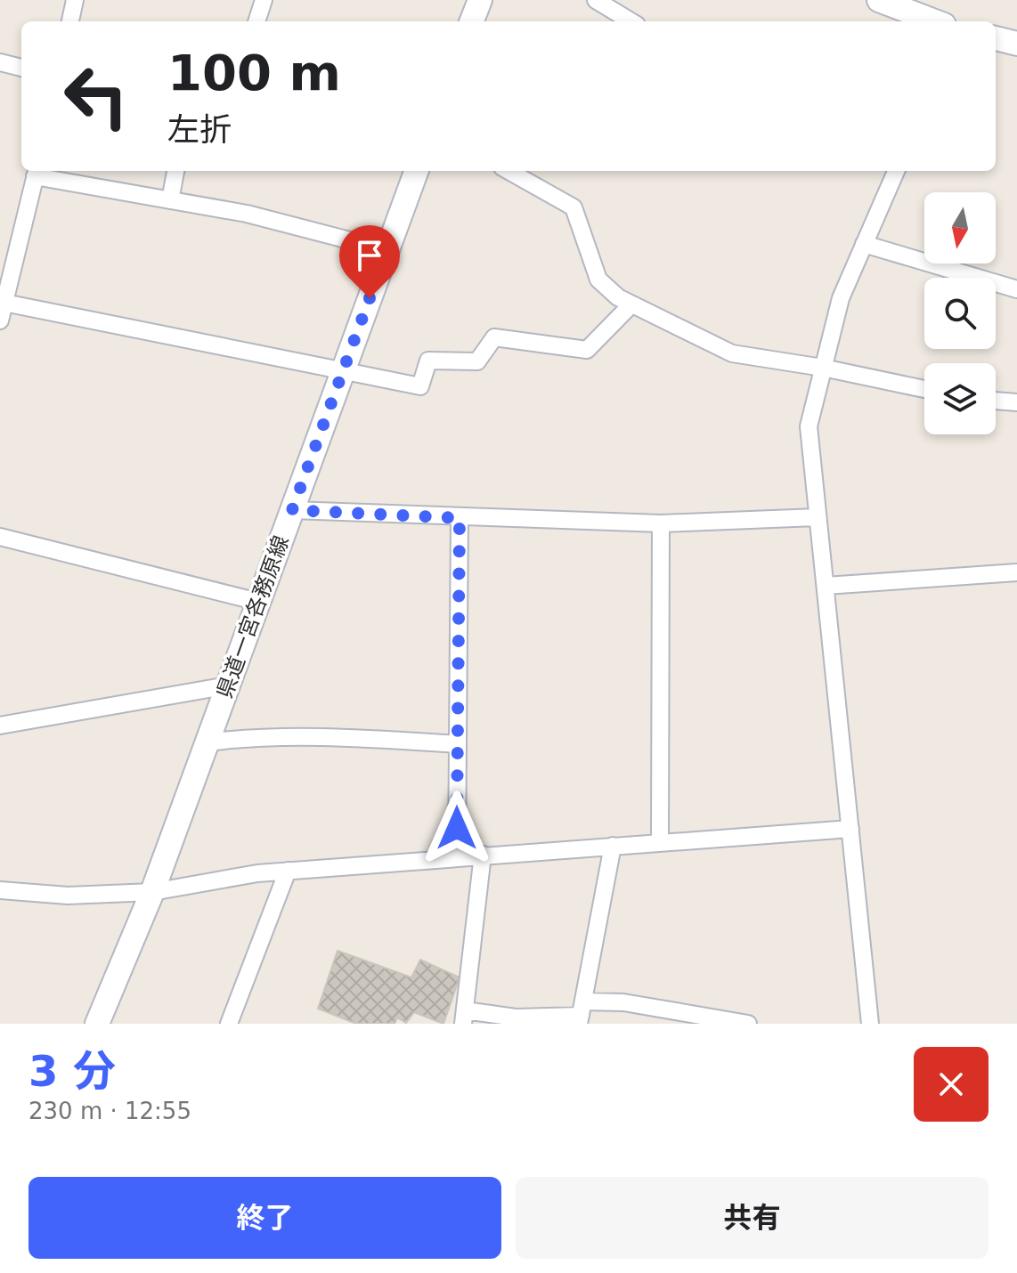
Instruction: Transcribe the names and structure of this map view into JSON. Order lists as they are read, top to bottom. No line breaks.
{"streets":{"main road":["県道一宮各務原線"]},"north":"bottom","page":{"turn":["100 m","左折"],"heading":["3 分","230 m · 12:55"],"buttons":["終了","共有"]}}
